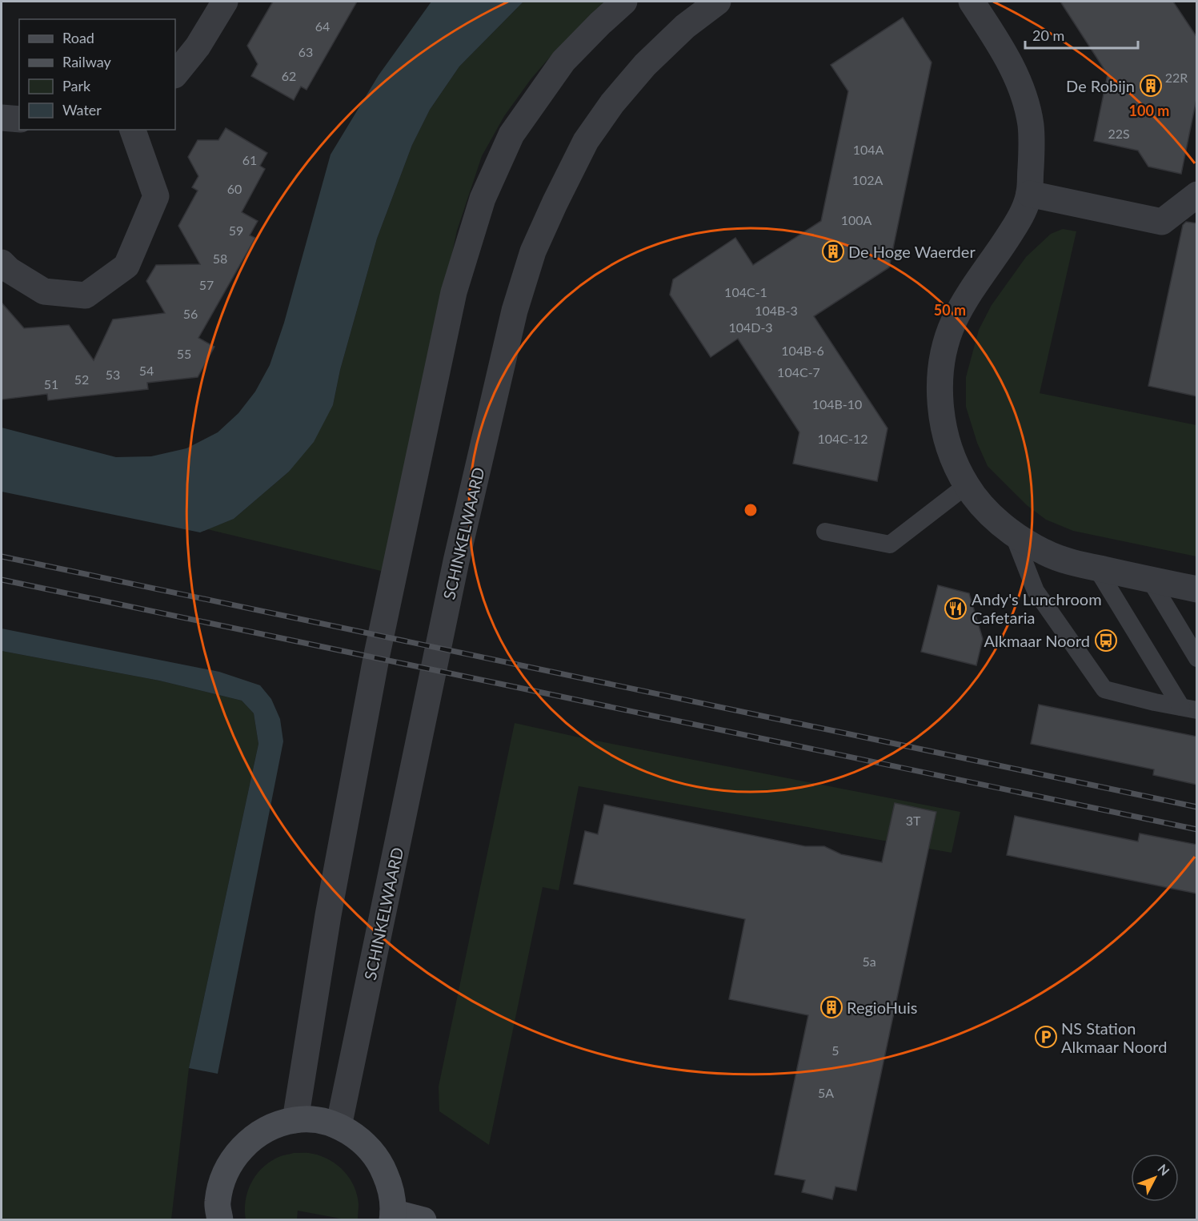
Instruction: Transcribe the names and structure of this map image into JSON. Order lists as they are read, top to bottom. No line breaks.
{"streets":{"street":["SCHINKELWAARD"]},"places":{"building":["De Robijn","De Hoge Waerder","RegioHuis"],"restaurant":["Andy's Lunchroom Cafetaria"],"bus stop":["Alkmaar Noord"],"parking":["NS Station Alkmaar Noord"]},"house_numbers":["64","63","62","22R","22S","104A","61","102A","60","100A","59","58","57","104C-1","104B-3","56","104D-3","104B-6","55","54","104C-7","53","52","51","104B-10","104C-12","3T","5a","5","5A"],"legend":["Road","Railway","Park","Water"],"scale_bar":"20 m","north":"top right","rings":["100 m","50 m"]}
